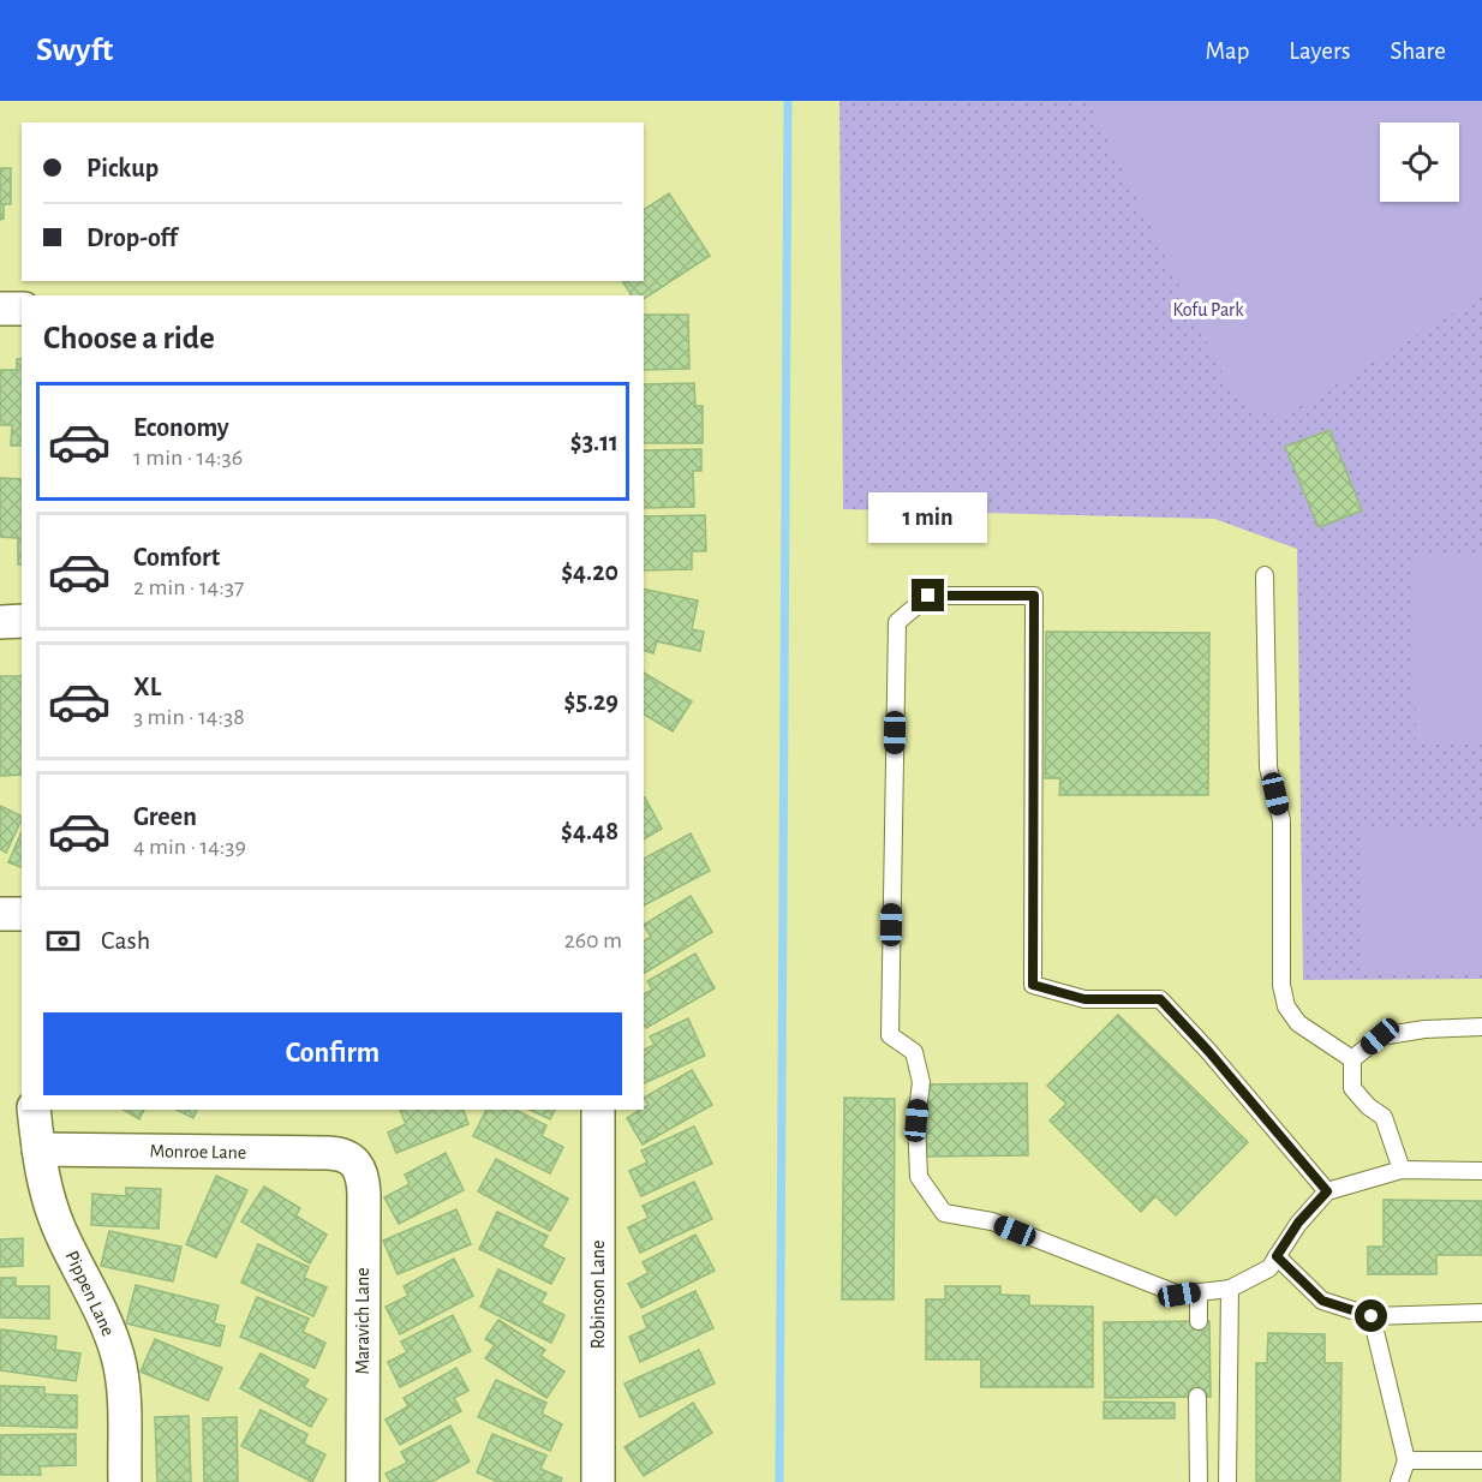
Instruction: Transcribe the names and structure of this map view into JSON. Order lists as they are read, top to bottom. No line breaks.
{"streets":{"street":["Monroe Lane","Pippen Lane","Robinson Lane","Maravich Lane"]},"crossings":[["Monroe Lane","Pippen Lane"],["Monroe Lane","Maravich Lane"]],"parks":["Kofu Park"],"page":{"header":"Swyft","nav":["Map","Layers","Share"],"banner":["Pickup","Drop-off"],"heading":"Choose a ride","list":[{"name":"Economy","note":"1 min · 14:36","value":"$3.11"},{"name":"Comfort","note":"2 min · 14:37","value":"$4.20"},{"name":"XL","note":"3 min · 14:38","value":"$5.29"},{"name":"Green","note":"4 min · 14:39","value":"$4.48"}],"bubble":"1 min","pay":["Cash","260 m"],"buttons":"Confirm"}}
